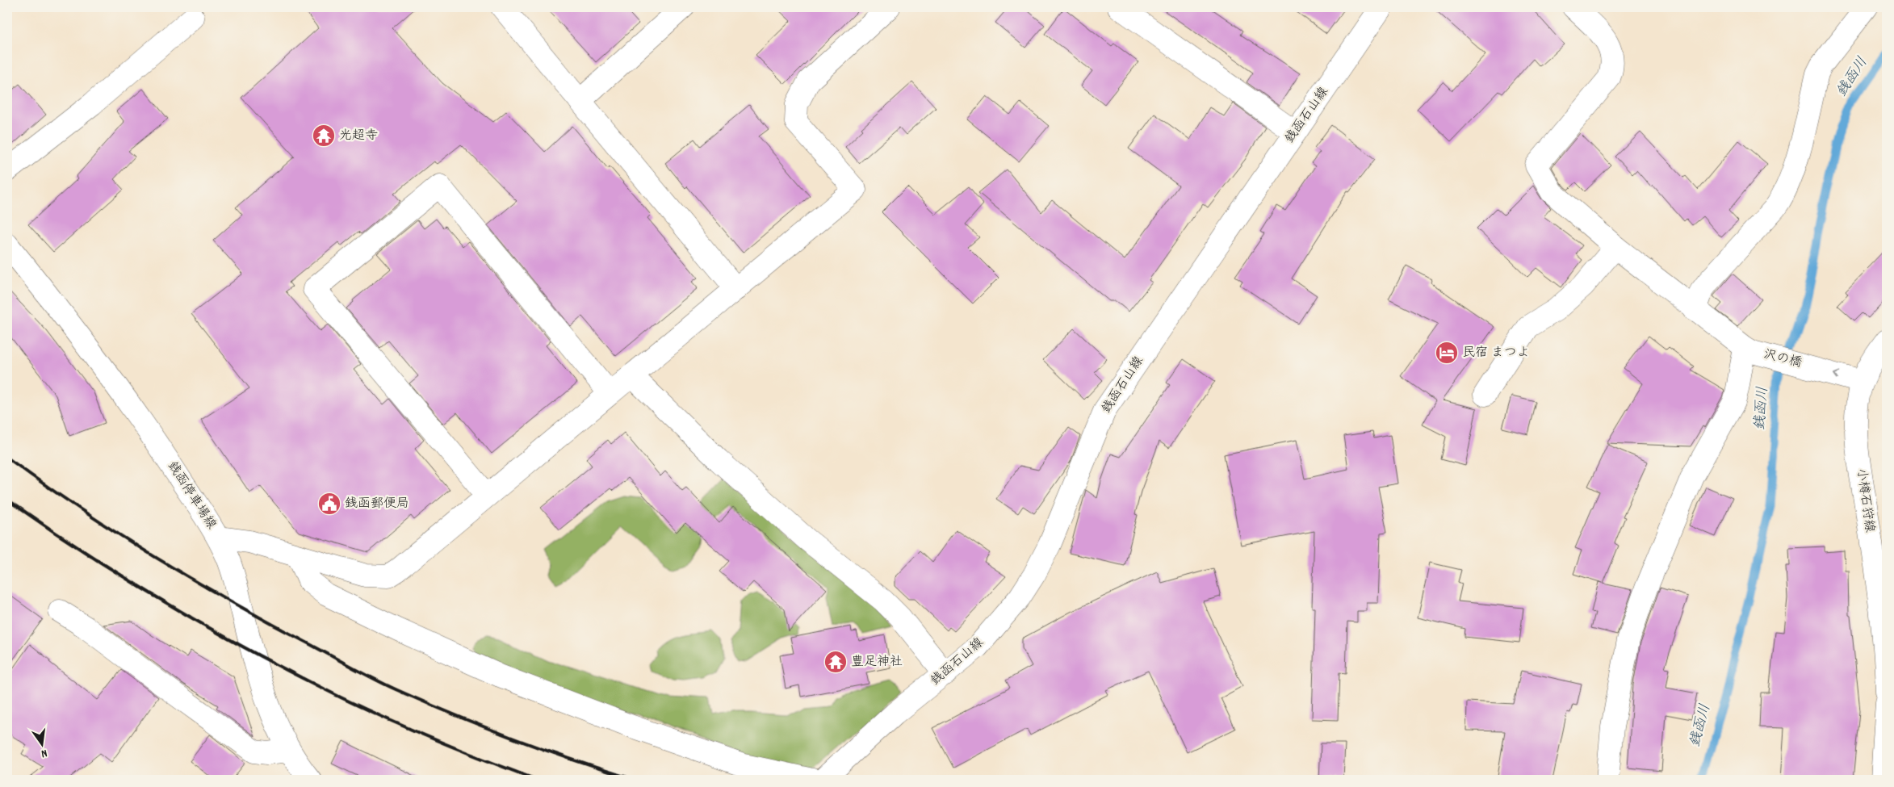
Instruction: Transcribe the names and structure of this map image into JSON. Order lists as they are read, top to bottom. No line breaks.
{"streets":{"street":["銭函石山線","沢の橋","銭函停車場線","小樽石狩線"]},"crossings":[["沢の橋","小樽石狩線"]],"one_way":["沢の橋"],"water":["銭函川"],"places":{"temple":["光超寺","豊足神社"],"hotel":["民宿 まつよ"],"public building":["銭函郵便局"]},"north":"bottom"}
